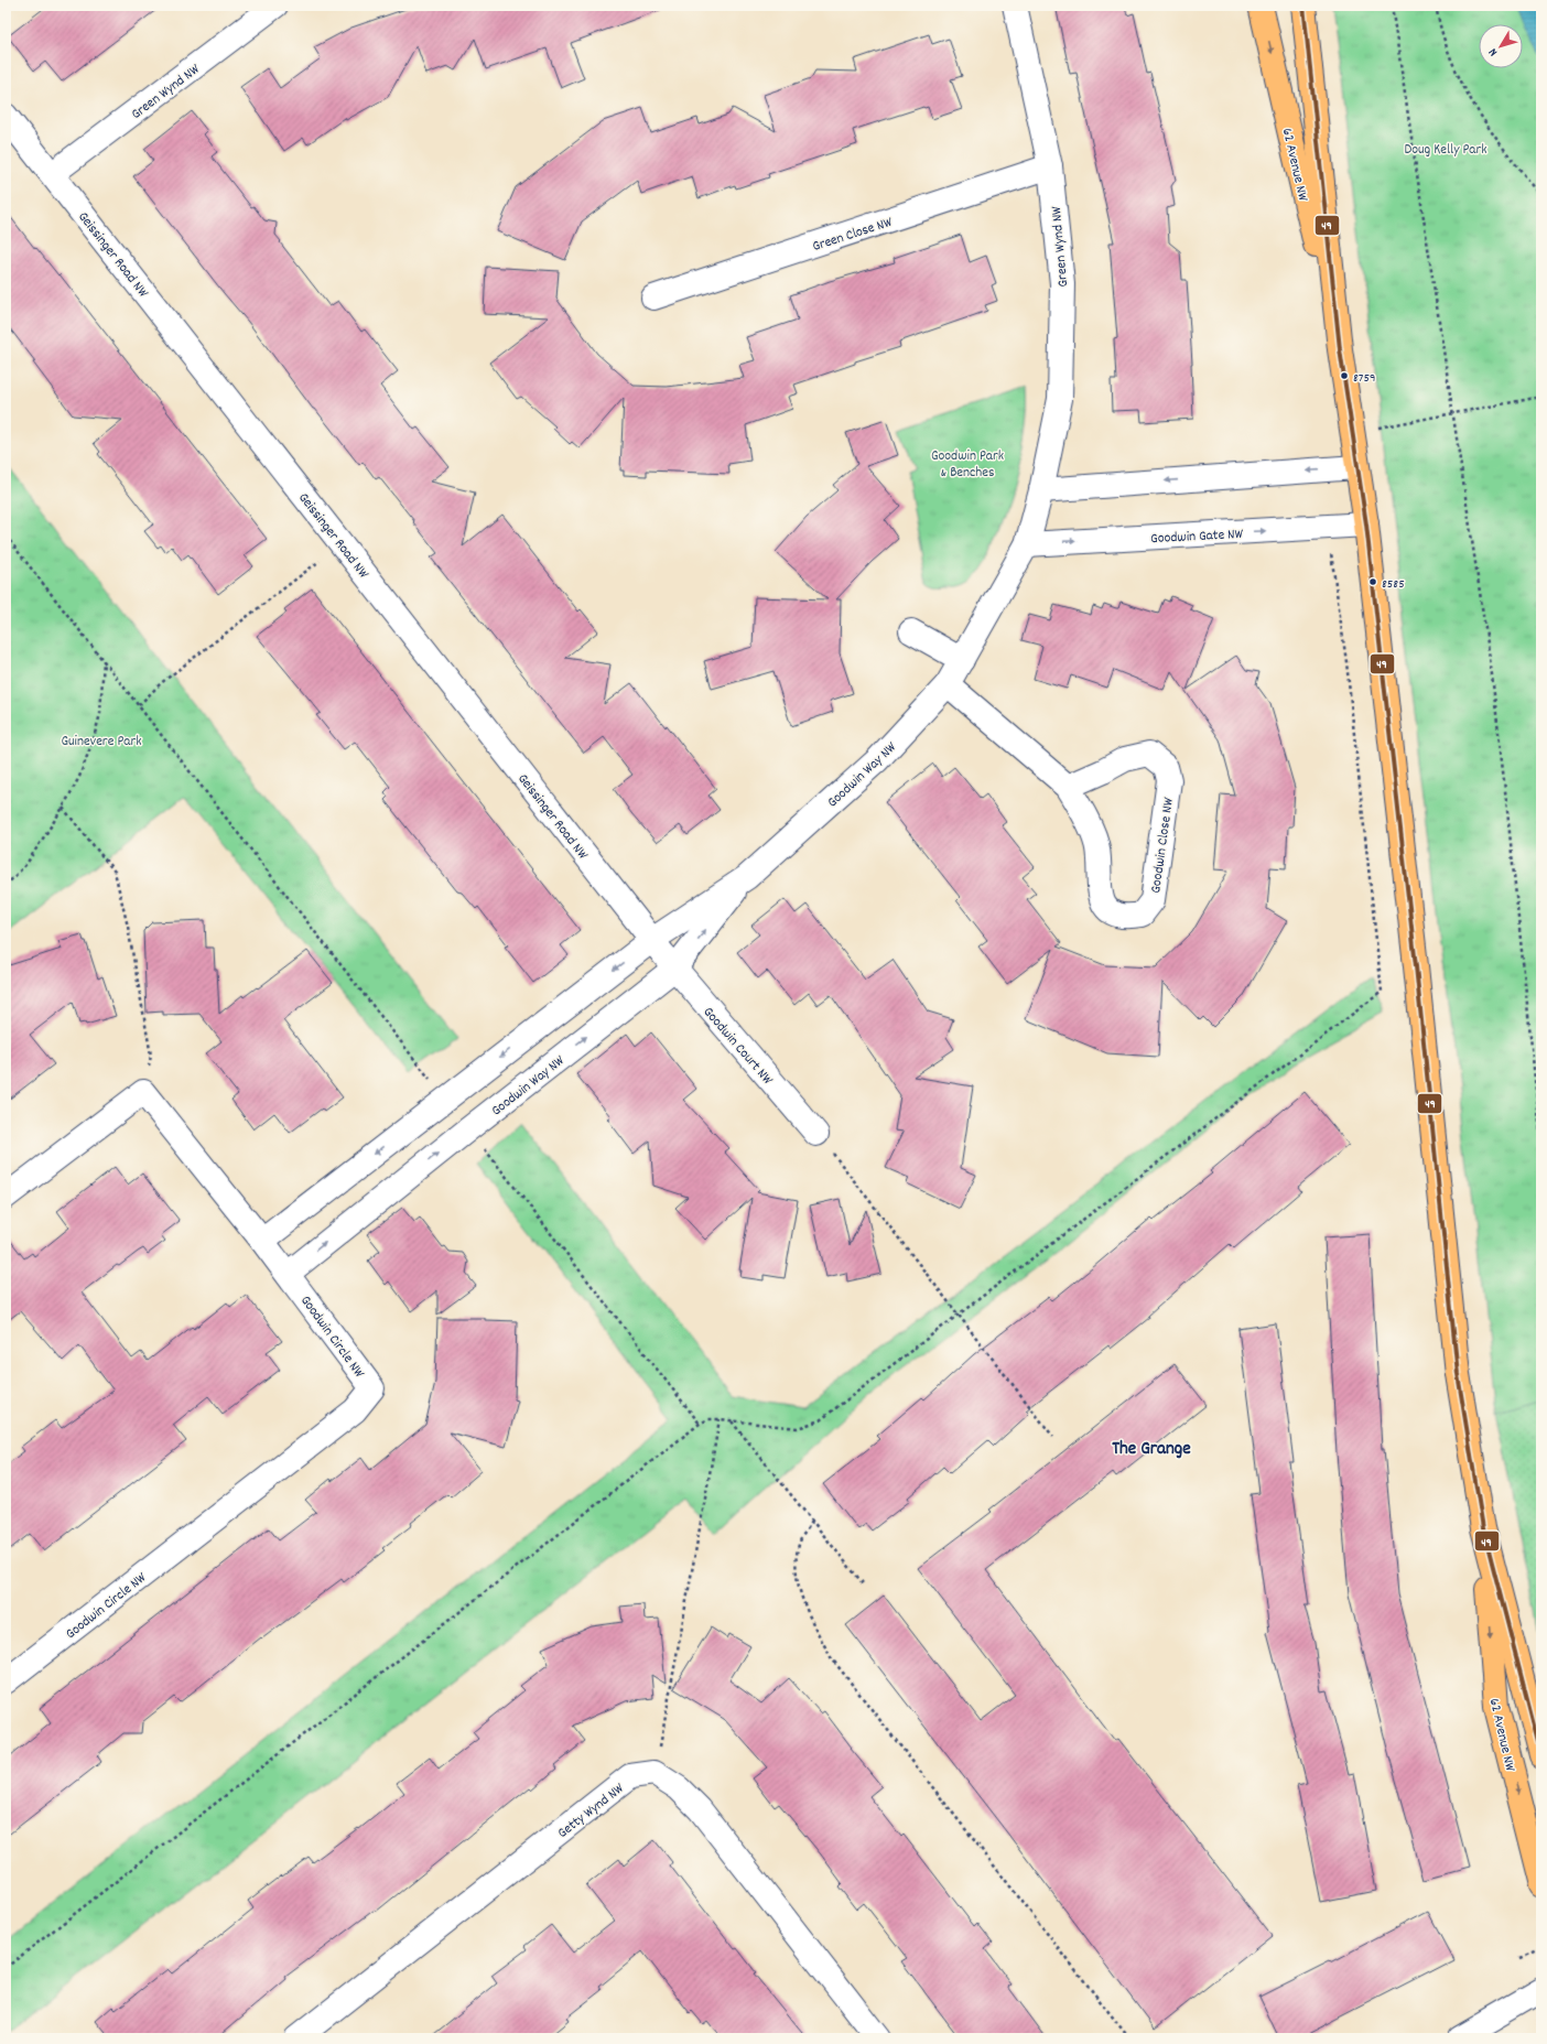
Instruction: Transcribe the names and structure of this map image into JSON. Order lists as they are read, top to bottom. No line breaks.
{"streets":{"main road":["62 Avenue NW"],"street":["Green Wynd NW","Green Close NW","Geissinger Road NW","Goodwin Gate NW","Goodwin Way NW","Goodwin Close NW","Goodwin Court NW","Goodwin Circle NW","Getty Wynd NW"]},"crossings":[["Green Wynd NW","Green Close NW"],["Green Wynd NW","Geissinger Road NW"],["Green Wynd NW","Goodwin Way NW"],["62 Avenue NW","Goodwin Gate NW"],["Geissinger Road NW","Goodwin Way NW"],["Geissinger Road NW","Goodwin Court NW"],["Goodwin Gate NW","Goodwin Way NW"],["Goodwin Way NW","Goodwin Close NW"],["Goodwin Way NW","Goodwin Court NW"],["Goodwin Way NW","Goodwin Circle NW"]],"districts":["The Grange"],"parks":["Doug Kelly Park","Goodwin Park & Benches","Guinevere Park"],"places":["8759","8585"],"lines":["transit line 49"],"north":"bottom left"}
